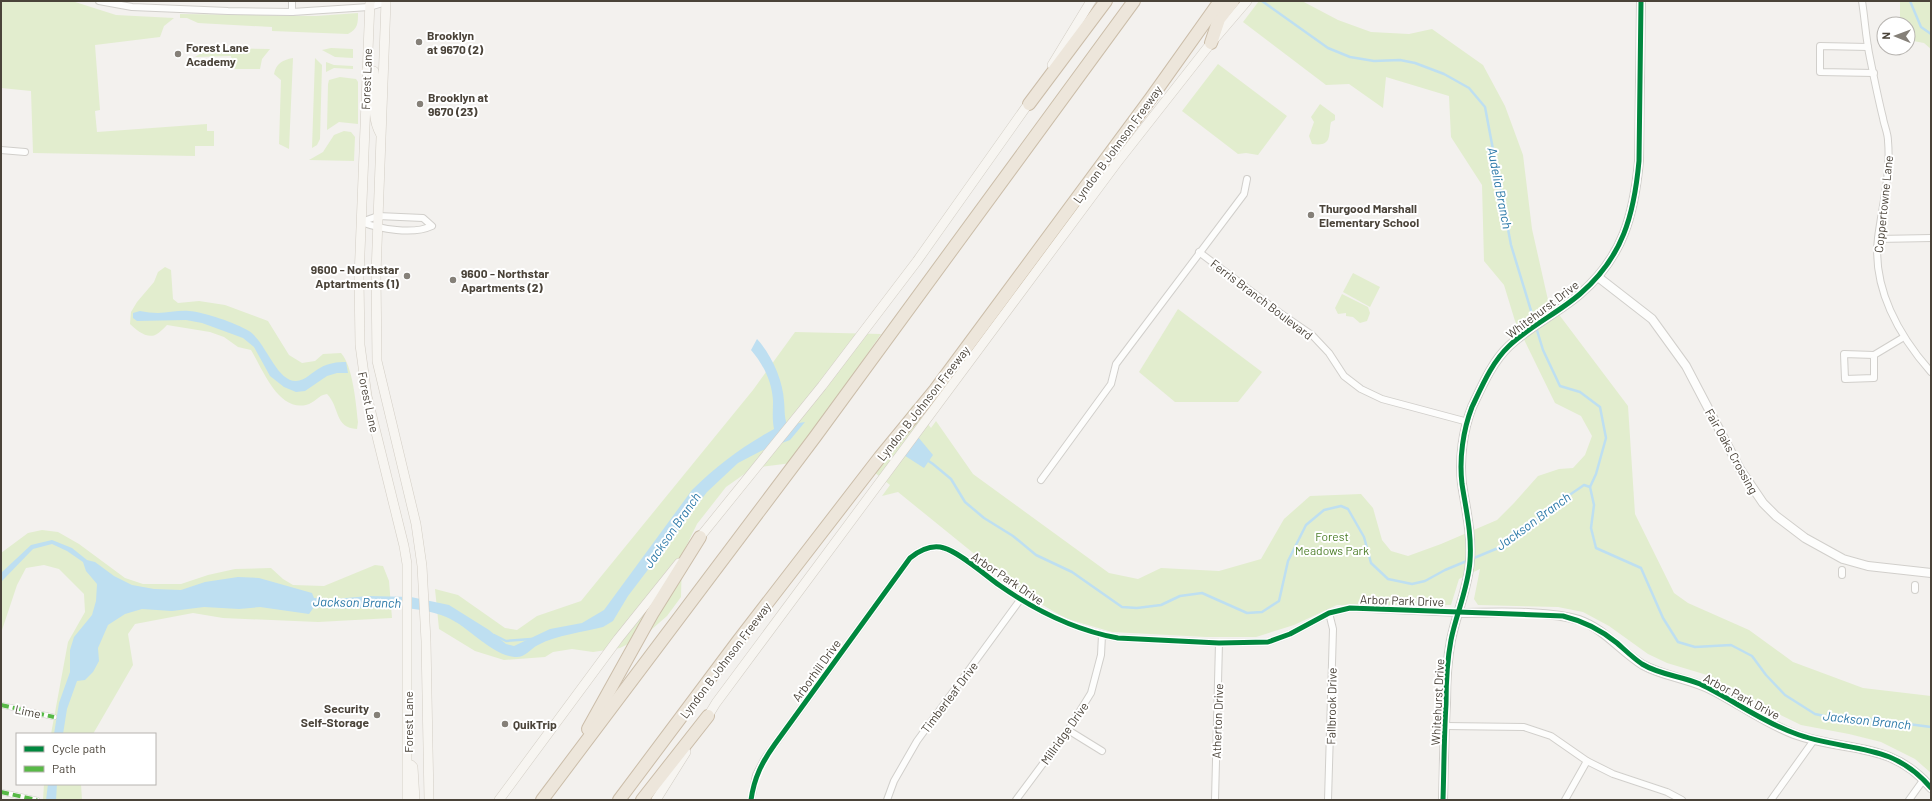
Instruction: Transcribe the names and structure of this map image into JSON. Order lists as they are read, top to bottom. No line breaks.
{"streets":{"highway":["Lyndon B Johnson Freeway"],"main road":["Forest Lane"],"street":["Coppertowne Lane","Ferris Branch Boulevard","Whitehurst Drive","Fair Oaks Crossing","Arbor Park Drive","Arborhill Drive","Timberleaf Drive","Fallbrook Drive","Lime","Atherton Drive","Millridge Drive"]},"crossings":[["Ferris Branch Boulevard","Whitehurst Drive"],["Whitehurst Drive","Fair Oaks Crossing"],["Whitehurst Drive","Arbor Park Drive"],["Arbor Park Drive","Arborhill Drive"],["Arbor Park Drive","Timberleaf Drive"],["Arbor Park Drive","Fallbrook Drive"],["Arbor Park Drive","Atherton Drive"],["Arbor Park Drive","Millridge Drive"]],"water":["Audelia Branch","Jackson Branch"],"parks":["Forest Meadows Park"],"places":["Brooklyn at 9670 (2)","Forest Lane Academy","Brooklyn at 9670 (23)","Thurgood Marshall Elementary School","9600 - Northstar Aptartments (1)","9600 - Northstar Apartments (2)","Security Self-Storage","QuikTrip"],"legend":["Cycle path","Path"],"north":"left"}
